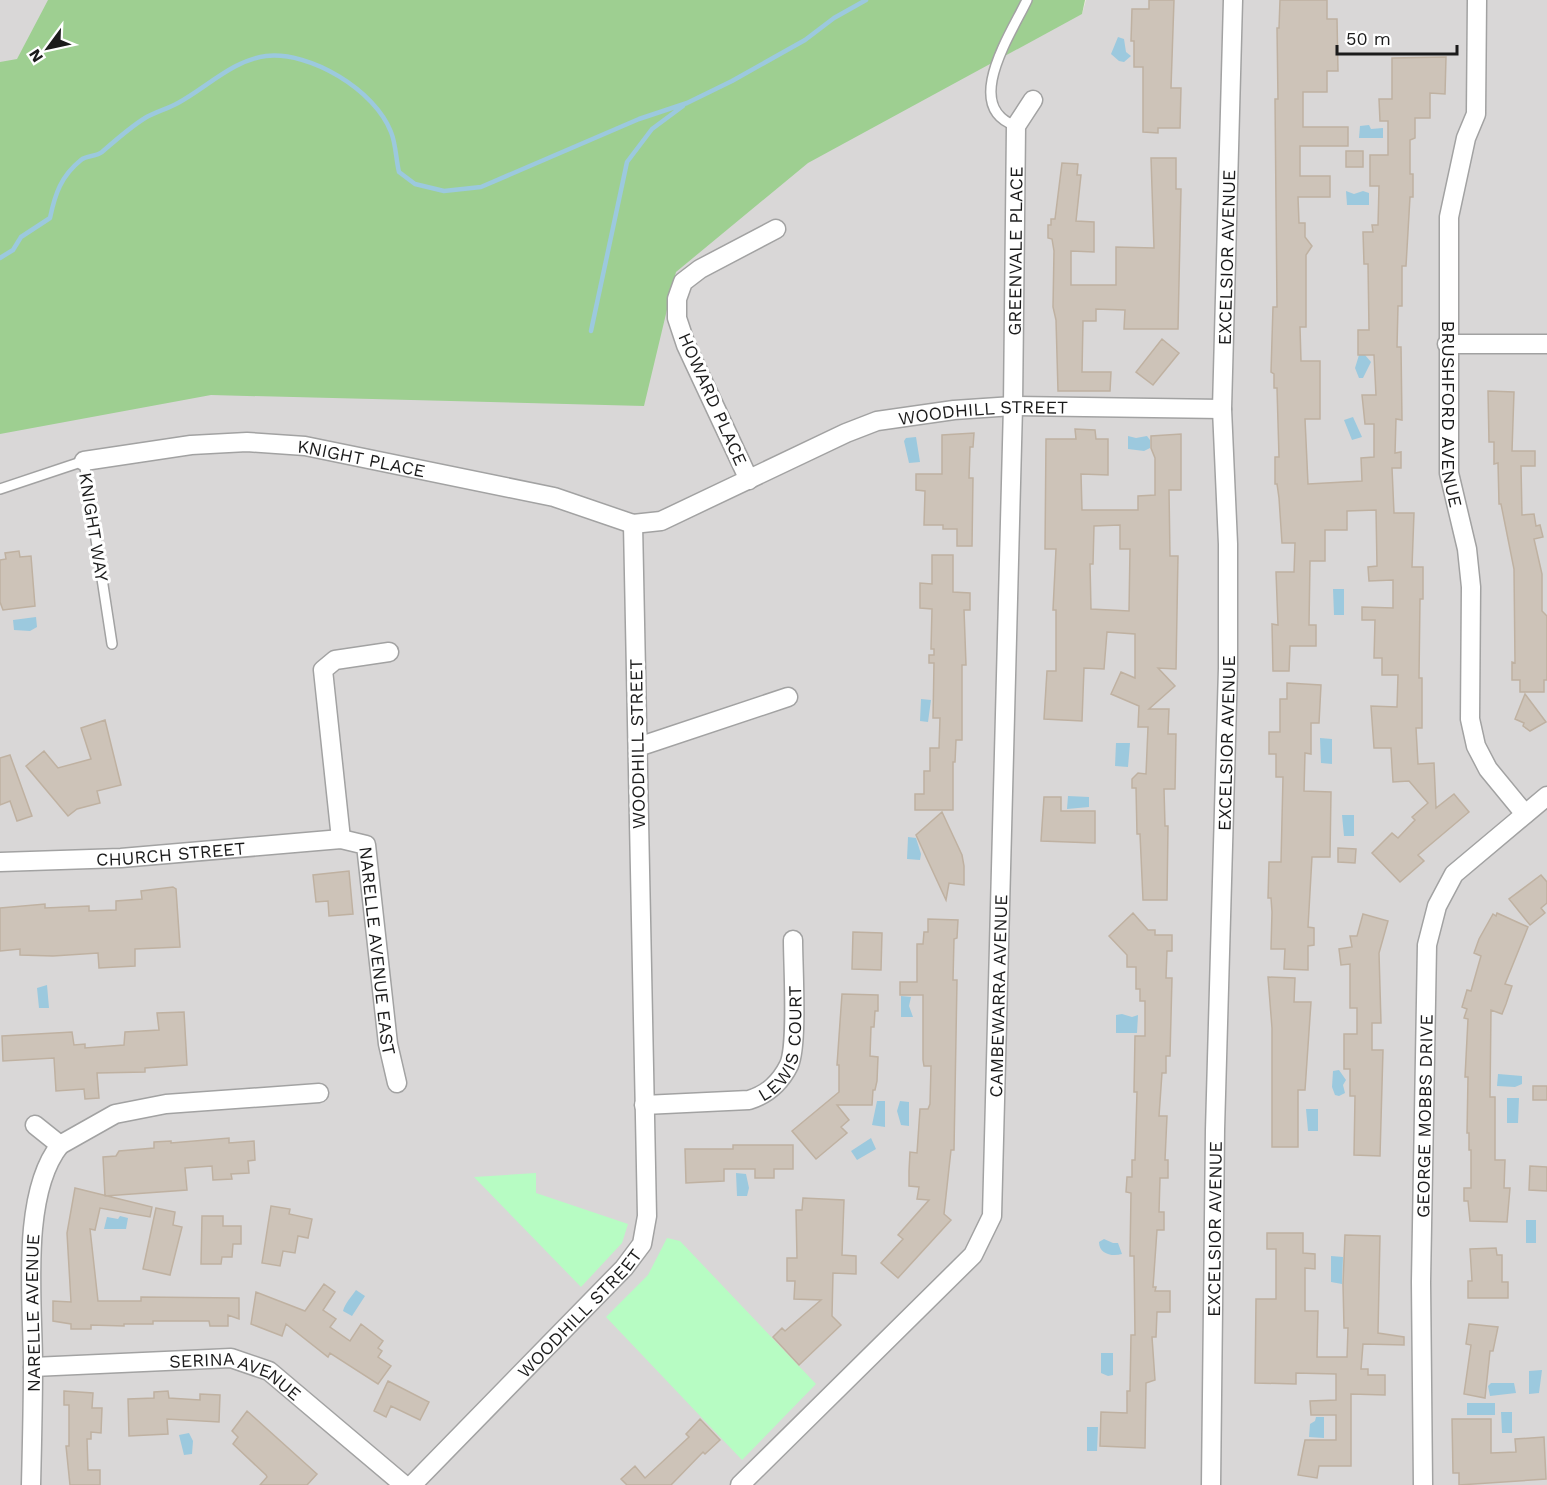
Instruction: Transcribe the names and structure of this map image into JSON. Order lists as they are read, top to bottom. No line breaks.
{"streets":{"street":["GREENVALE PLACE","EXCELSIOR AVENUE","HOWARD PLACE","WOODHILL STREET","BRUSHFORD AVENUE","KNIGHT PLACE","CHURCH STREET","NARELLE AVENUE EAST","CAMBEWARRA AVENUE","LEWIS COURT","GEORGE MOBBS DRIVE","NARELLE AVENUE","SERINA AVENUE"],"lane":["KNIGHT WAY"]},"crossings":[["GREENVALE PLACE","WOODHILL STREET"],["GREENVALE PLACE","CAMBEWARRA AVENUE"],["EXCELSIOR AVENUE","WOODHILL STREET"],["HOWARD PLACE","WOODHILL STREET"],["WOODHILL STREET","KNIGHT PLACE"],["WOODHILL STREET","CAMBEWARRA AVENUE"],["WOODHILL STREET","LEWIS COURT"],["BRUSHFORD AVENUE","GEORGE MOBBS DRIVE"],["KNIGHT PLACE","KNIGHT WAY"],["CHURCH STREET","NARELLE AVENUE EAST"],["NARELLE AVENUE","SERINA AVENUE"]],"scale_bar":"50 m","north":"bottom left"}
